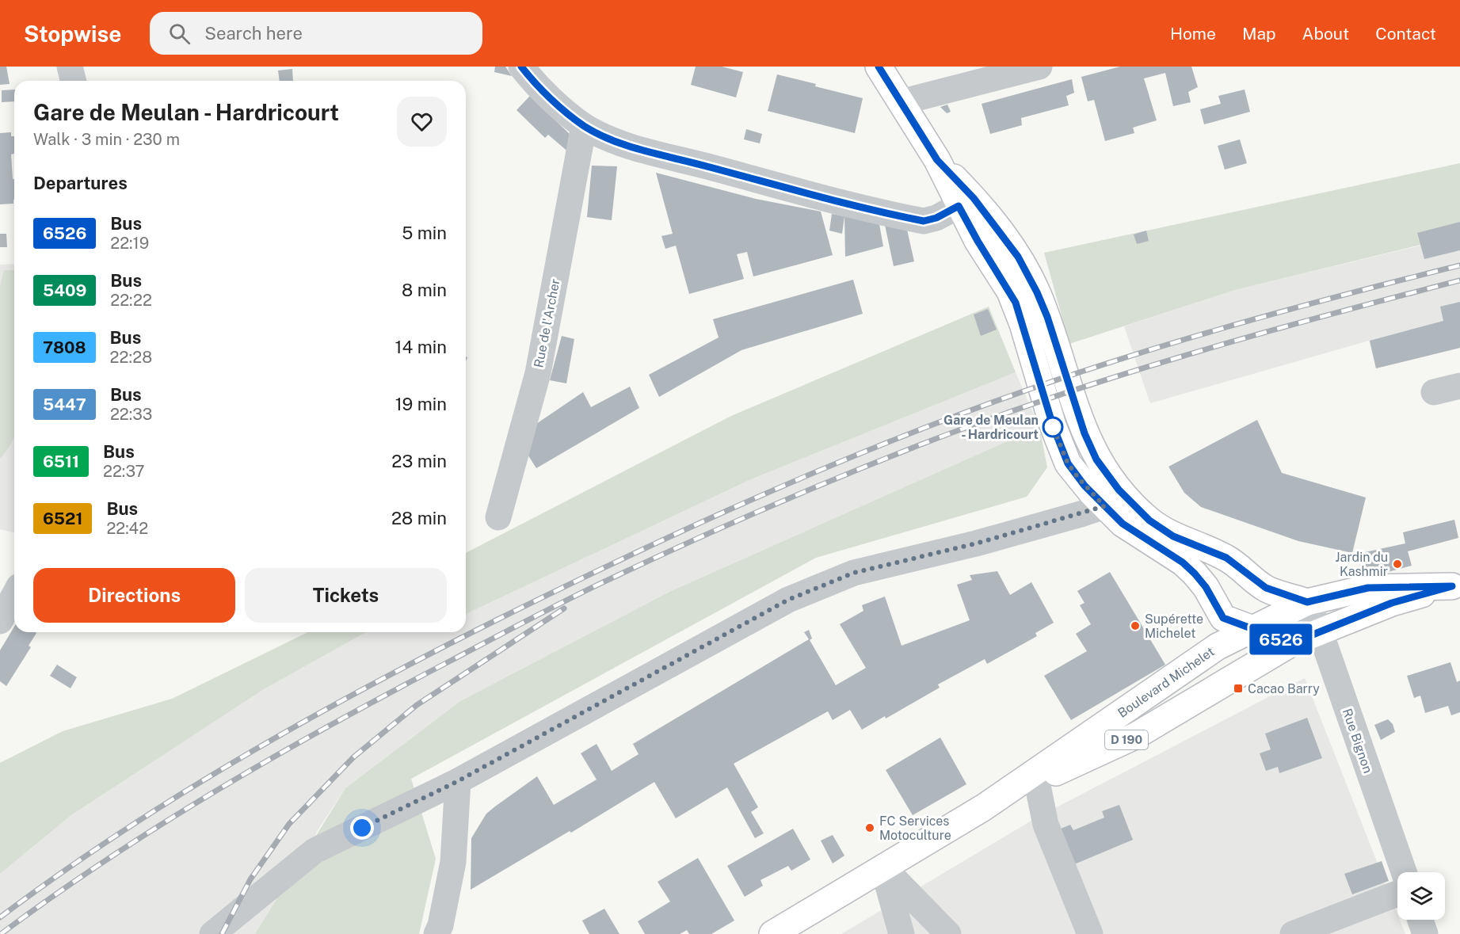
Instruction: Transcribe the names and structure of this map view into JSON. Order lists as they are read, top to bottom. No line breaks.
{"streets":{"main road":["Boulevard Michelet","D 190"],"street":["Rue de l'Archer","Rue Bignon"]},"crossings":[["Boulevard Michelet","D 190"],["Boulevard Michelet","Rue Bignon"],["D 190","Rue Bignon"]],"places":{"other":["Gare de Meulan - Hardricourt","Jardin du Kashmir","Supérette Michelet","FC Services Motoculture"],"transit":["Cacao Barry"]},"lines":["bus line 6526"],"page":{"header":"Stopwise","search":"Search here","nav":["Home","Map","About","Contact"],"on_map":"6526","heading":[["Gare de Meulan - Hardricourt","Walk · 3 min · 230 m"],"Departures"],"list":[{"mark":"6526","name":"Bus","note":"22:19","value":"5 min"},{"mark":"5409","name":"Bus","note":"22:22","value":"8 min"},{"mark":"7808","name":"Bus","note":"22:28","value":"14 min"},{"mark":"5447","name":"Bus","note":"22:33","value":"19 min"},{"mark":"6511","name":"Bus","note":"22:37","value":"23 min"},{"mark":"6521","name":"Bus","note":"22:42","value":"28 min"}],"buttons":["Directions","Tickets"]}}
